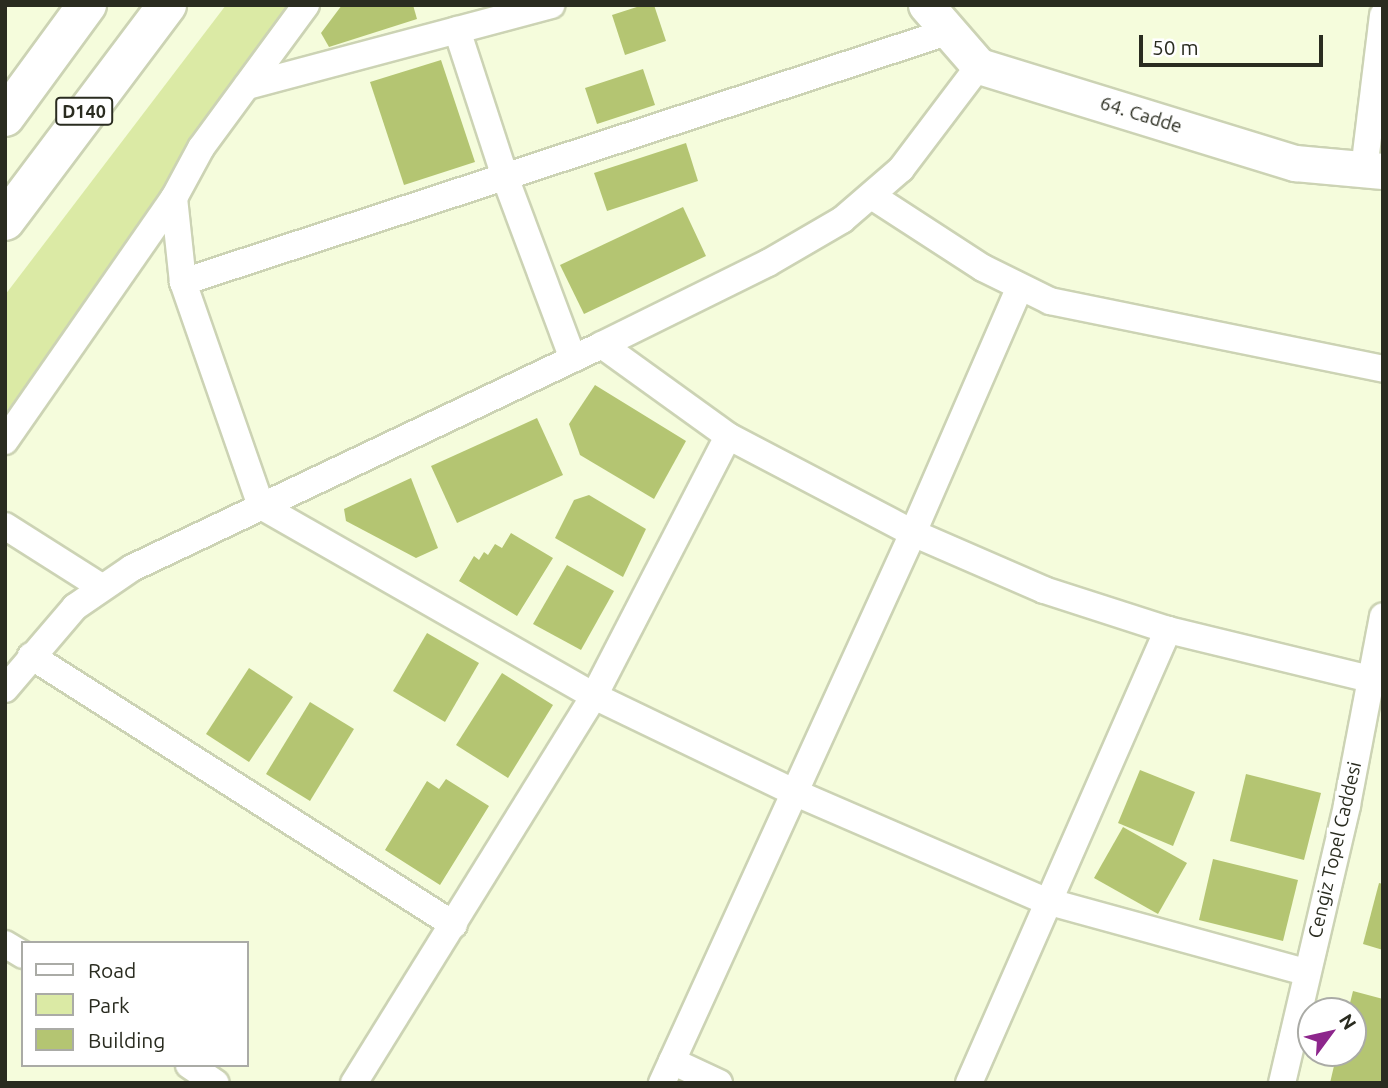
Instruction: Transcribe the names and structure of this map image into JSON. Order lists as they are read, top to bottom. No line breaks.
{"streets":{"highway":["D140"],"main road":["64. Cadde"],"street":["Cengiz Topel Caddesi"]},"legend":["Road","Park","Building"],"scale_bar":"50 m","north":"top right"}
